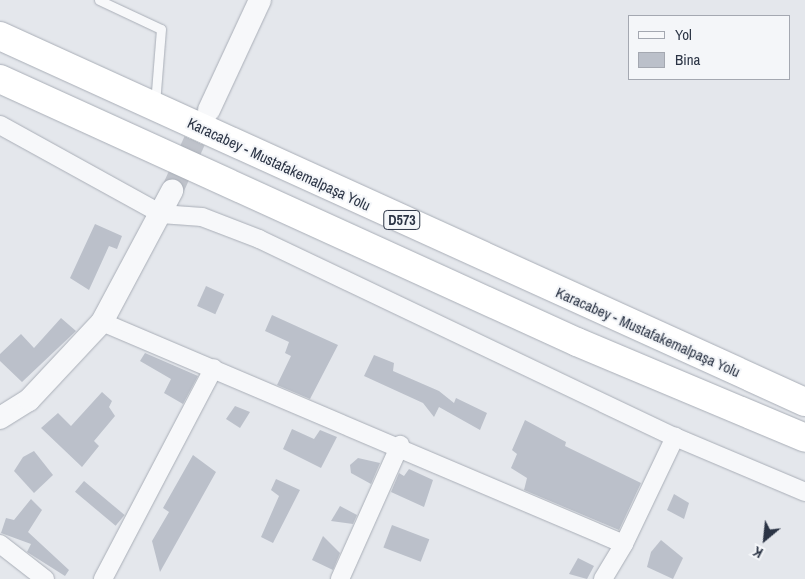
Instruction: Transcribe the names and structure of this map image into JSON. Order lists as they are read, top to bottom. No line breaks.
{"streets":{"highway":["Karacabey - Mustafakemalpaşa Yolu","D573"]},"legend":["Yol","Bina"],"north":"bottom left"}
